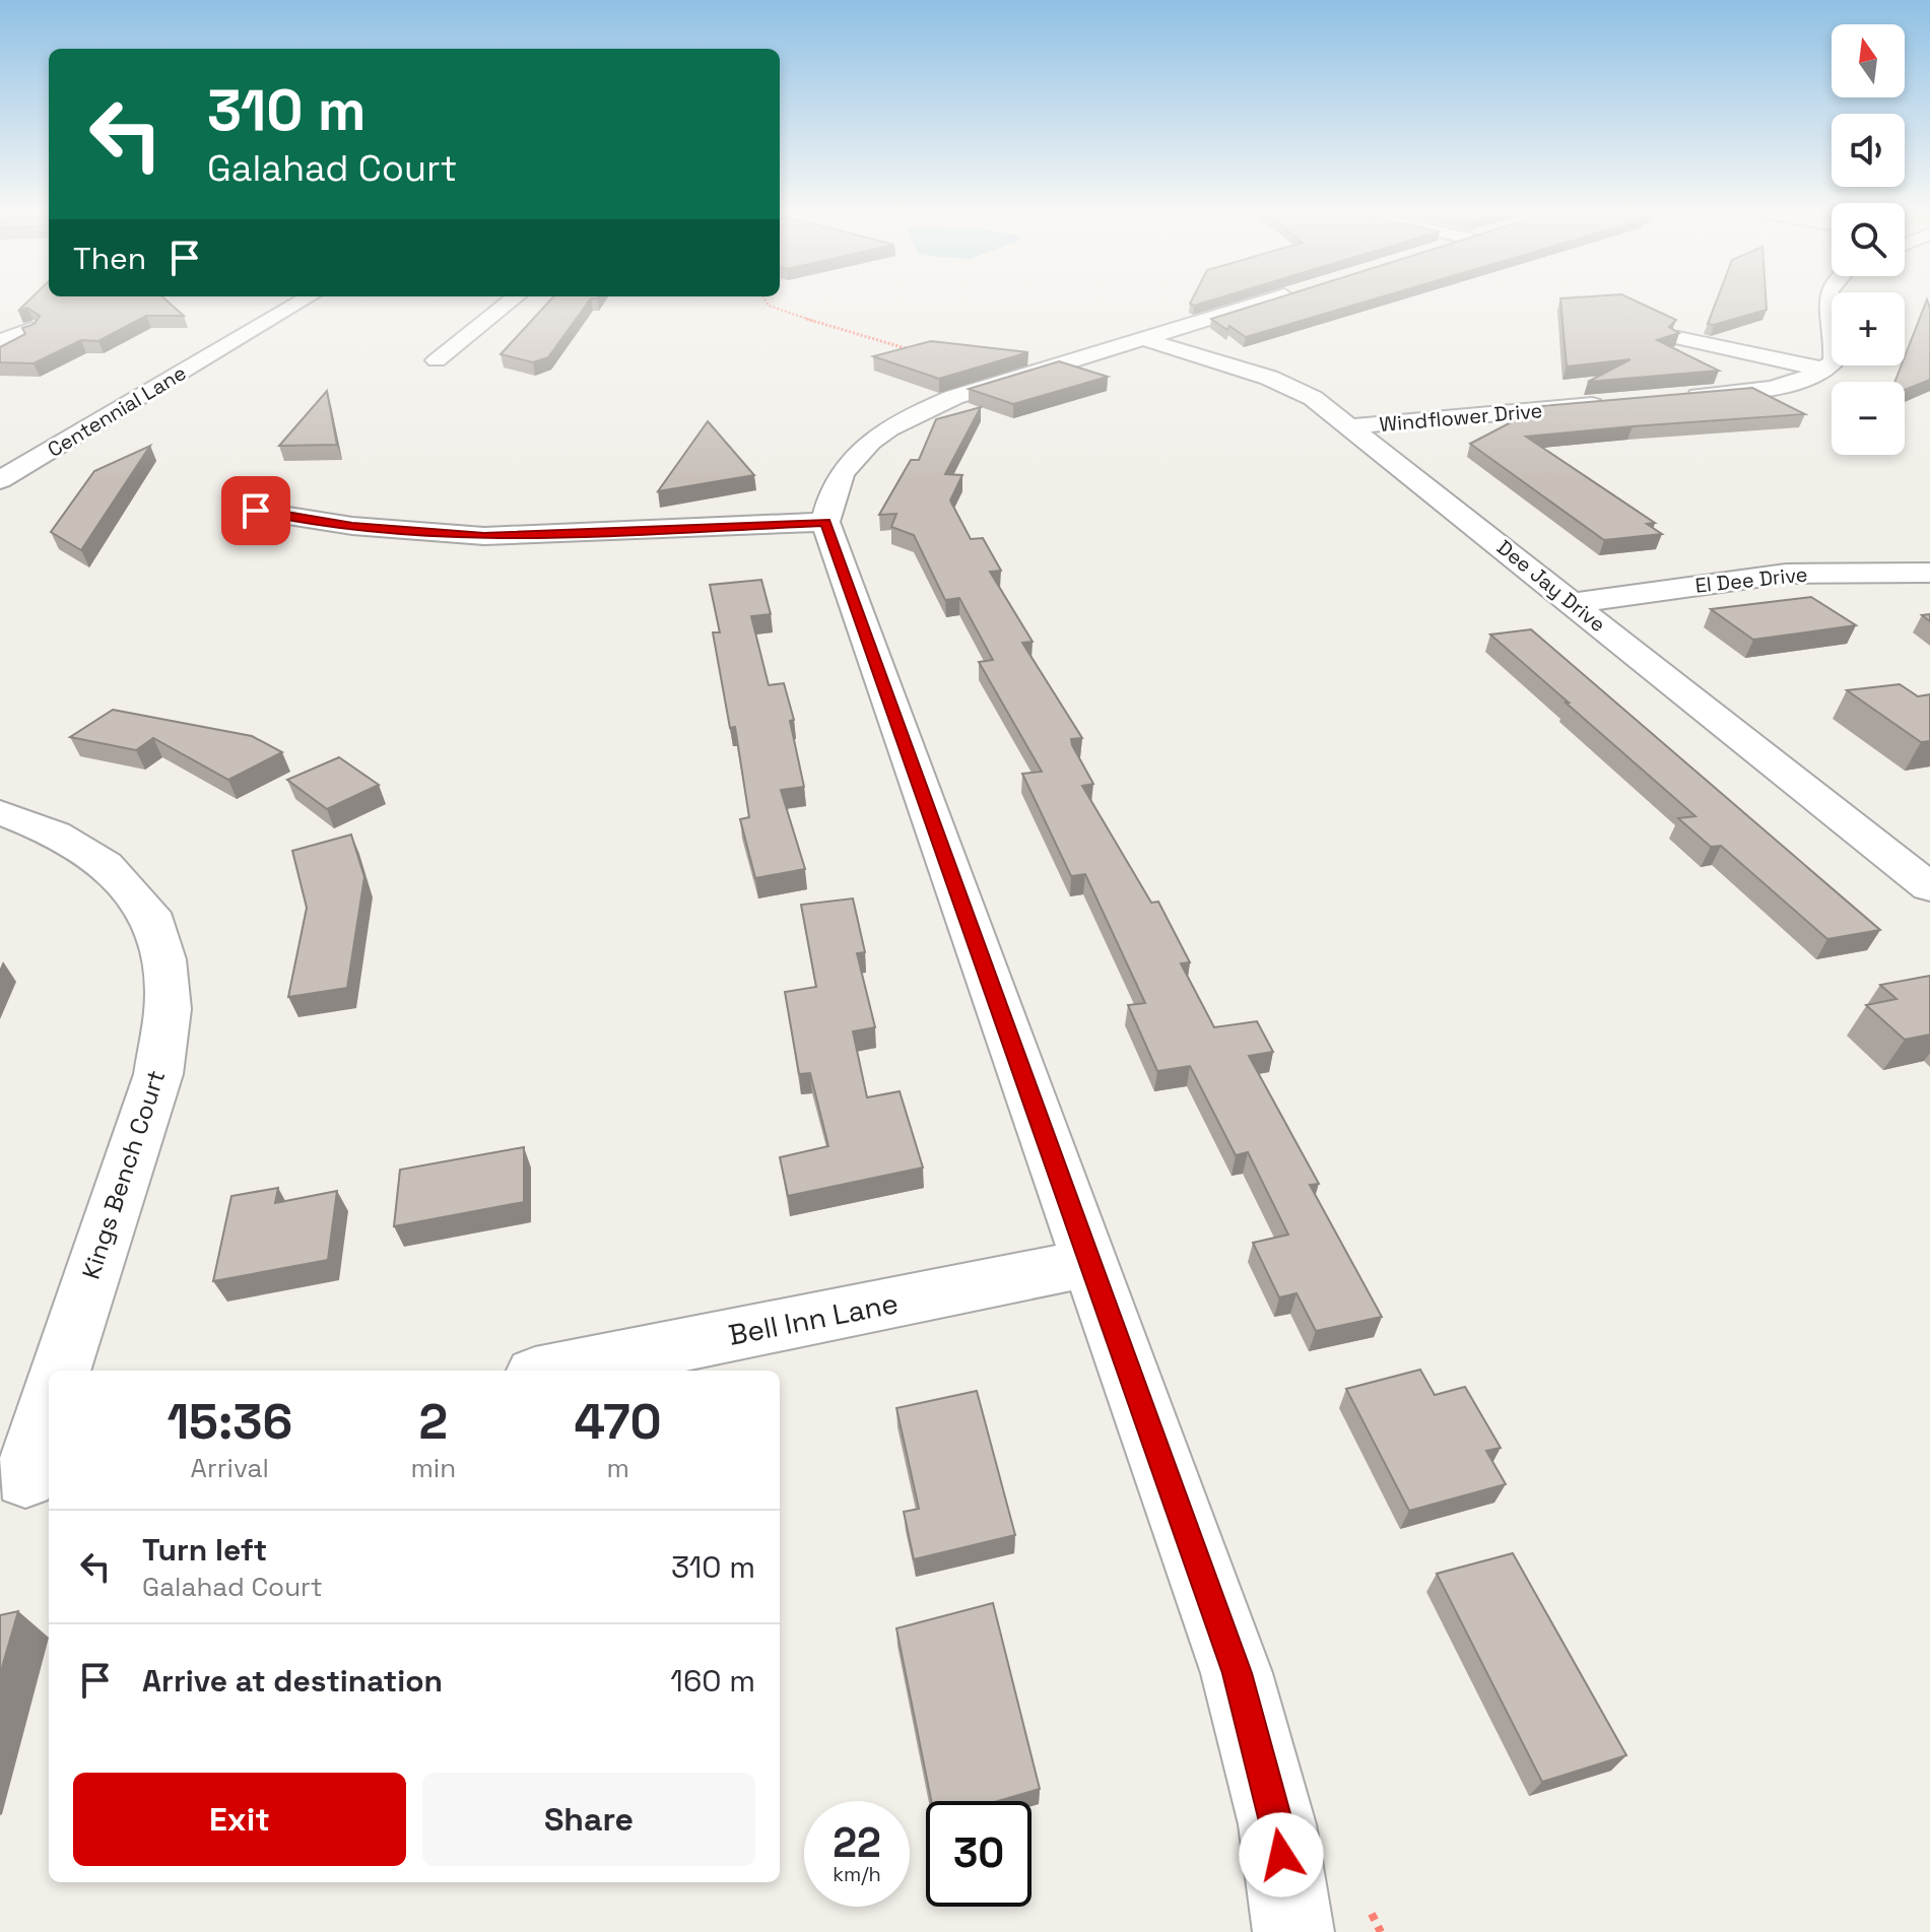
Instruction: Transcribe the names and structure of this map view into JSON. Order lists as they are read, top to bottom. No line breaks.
{"streets":{"street":["Centennial Lane","Windflower Drive","El Dee Drive","Dee Jay Drive","Kings Bench Court","Bell Inn Lane"]},"crossings":[["Windflower Drive","Dee Jay Drive"],["El Dee Drive","Dee Jay Drive"]],"north":"top","page":{"map_buttons":["+","−"],"turn":["310 m","Galahad Court"],"then":"Then","eta":["15:36","Arrival","2","min","470","m"],"list":[{"name":"Turn left","note":"Galahad Court","value":"310 m"},{"name":"Arrive at destination","value":"160 m"}],"buttons":["Exit","Share"],"speed":"22 km/h","limit":"30"}}
